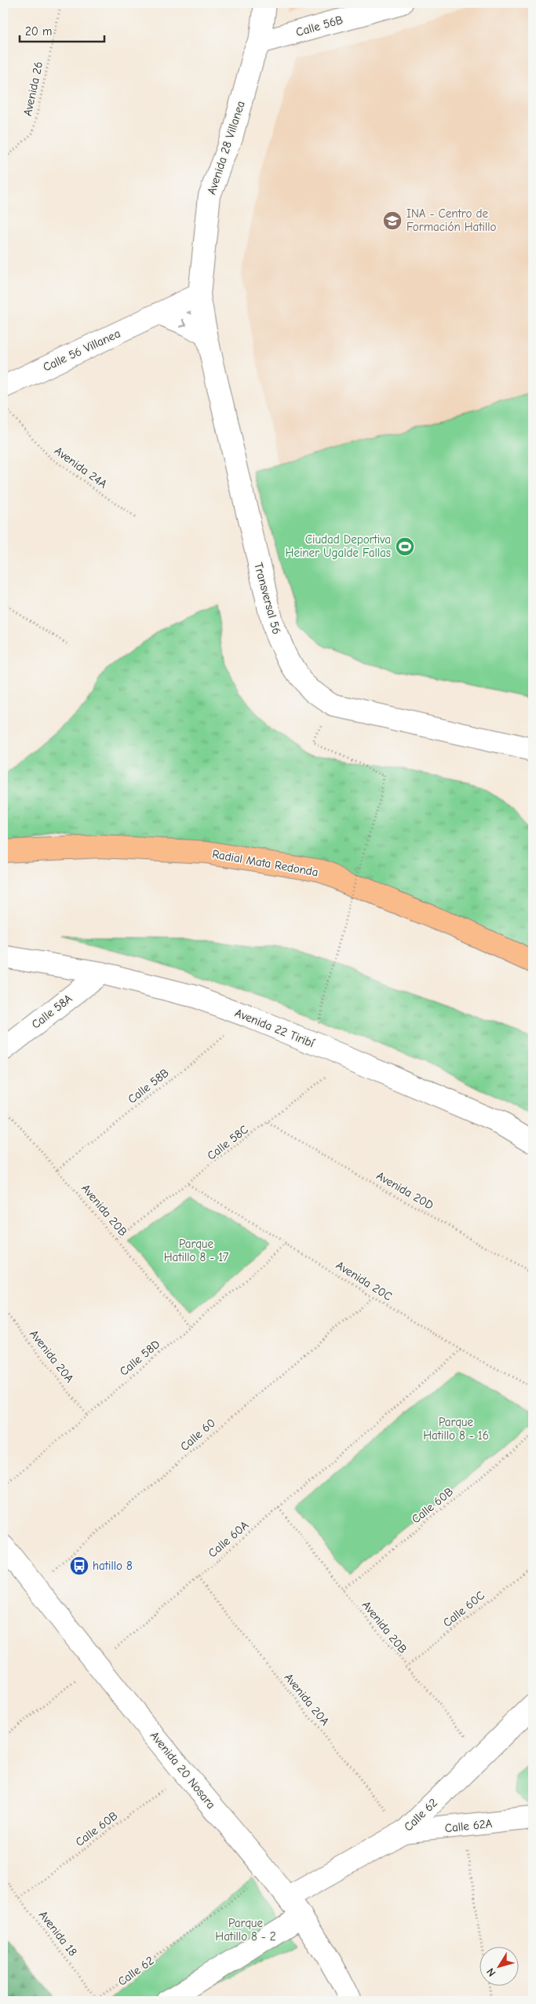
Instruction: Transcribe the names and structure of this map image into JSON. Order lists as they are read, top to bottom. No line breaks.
{"streets":{"main road":["Radial Mata Redonda"],"street":["Calle 56B","Avenida 28 Villanea","Calle 56 Villanea","Transversal 56","Calle 58A","Avenida 22 Tiribí","Avenida 20 Nosara","Calle 62","Calle 62A"],"path":["Avenida 26","Avenida 24A","Calle 58B","Calle 58C","Avenida 20D","Avenida 20B","Avenida 20C","Avenida 20A","Calle 58D","Calle 60","Calle 60B","Calle 60A","Calle 60C","Avenida 18"]},"crossings":[["Calle 56B","Avenida 28 Villanea"],["Avenida 28 Villanea","Calle 56 Villanea"],["Avenida 28 Villanea","Transversal 56"],["Calle 56 Villanea","Transversal 56"],["Calle 58A","Avenida 22 Tiribí"],["Avenida 22 Tiribí","Calle 58B"],["Avenida 22 Tiribí","Calle 58C"],["Calle 58B","Avenida 20B"],["Calle 58C","Avenida 20D"],["Calle 58C","Avenida 20B"],["Calle 58C","Avenida 20C"],["Avenida 20B","Calle 58D"],["Avenida 20B","Calle 60B"],["Avenida 20B","Calle 60A"],["Avenida 20B","Calle 60C"],["Avenida 20B","Calle 62"],["Avenida 20C","Calle 58D"],["Avenida 20C","Calle 60"],["Avenida 20C","Calle 60A"],["Avenida 20A","Calle 58D"],["Avenida 20A","Calle 60A"],["Avenida 20A","Calle 62"],["Avenida 20A","Calle 62A"],["Calle 60","Avenida 20 Nosara"],["Calle 60B","Avenida 20 Nosara"],["Calle 60B","Avenida 18"],["Calle 60A","Avenida 20 Nosara"],["Avenida 20 Nosara","Calle 62"],["Calle 62","Calle 62A"],["Calle 62","Avenida 18"]],"parks":["Parque Hatillo 8 - 17","Parque Hatillo 8 - 16","Parque Hatillo 8 - 2"],"places":{"school or university":["INA - Centro de Formación Hatillo"],"sports":["Ciudad Deportiva Heiner Ugalde Fallas"],"bus stop":["hatillo 8"]},"scale_bar":"20 m","north":"bottom left"}
